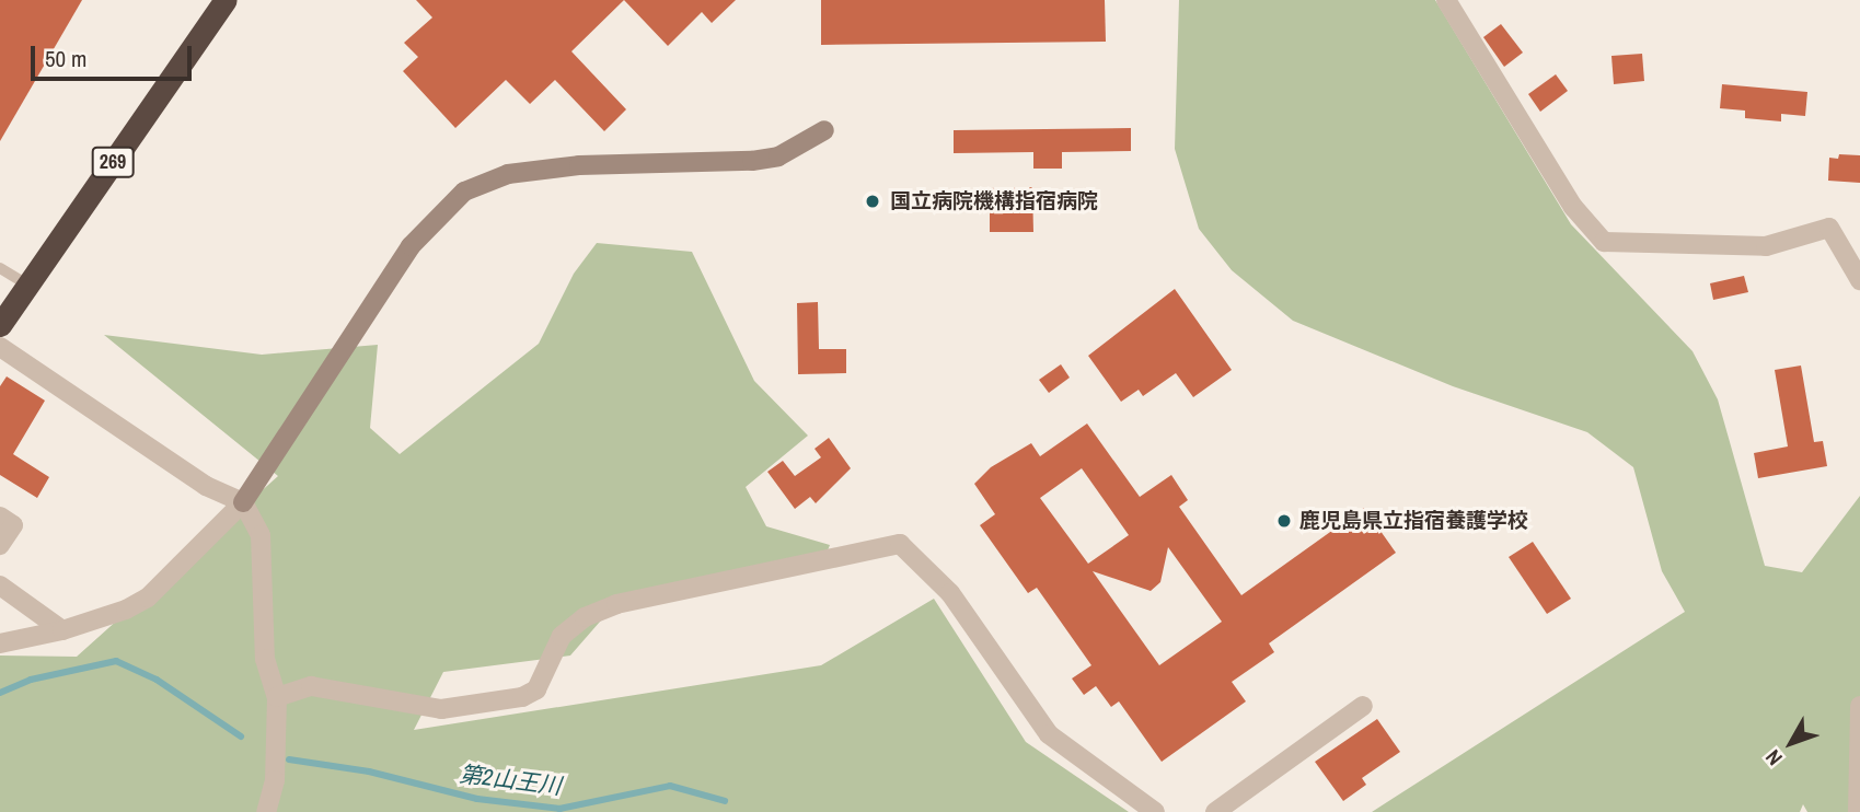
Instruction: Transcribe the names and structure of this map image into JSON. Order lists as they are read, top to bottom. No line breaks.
{"streets":{"highway":["269"]},"water":["第2山王川"],"places":["国立病院機構指宿病院","鹿児島県立指宿養護学校"],"scale_bar":"50 m","north":"bottom left"}
